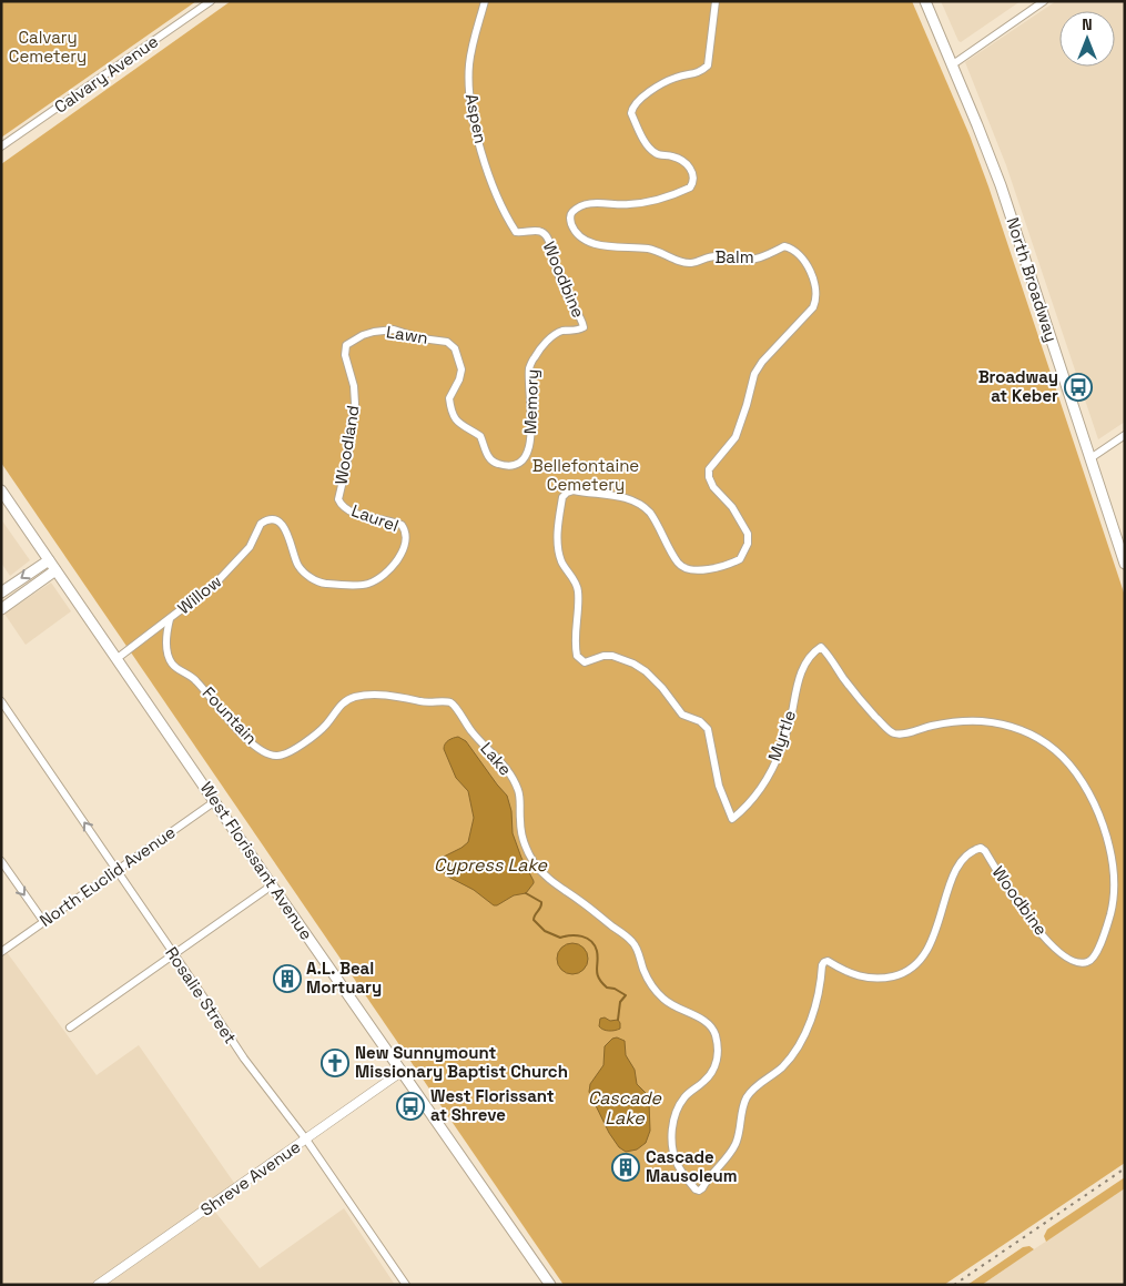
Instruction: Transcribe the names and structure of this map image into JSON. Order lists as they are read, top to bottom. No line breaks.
{"streets":{"main road":["North Broadway","West Florissant Avenue"],"street":["Calvary Avenue","Aspen","Balm","Woodbine","Lawn","Memory","Woodland","Laurel","Willow","Fountain","Myrtle","Lake","North Euclid Avenue","Rosalie Street","Shreve Avenue"]},"crossings":[["Aspen","Woodbine"],["Balm","Myrtle"],["Woodbine","Memory"],["Woodbine","Myrtle"],["Woodbine","Lake"],["Lawn","Memory"],["Lawn","Woodland"],["Woodland","Laurel"],["Laurel","Willow"],["Willow","Fountain"],["Willow","West Florissant Avenue"],["Fountain","Lake"],["West Florissant Avenue","North Euclid Avenue"],["West Florissant Avenue","Shreve Avenue"],["North Euclid Avenue","Rosalie Street"],["Rosalie Street","Shreve Avenue"]],"water":["Cypress Lake","Cascade Lake"],"parks":["Calvary Cemetery","Bellefontaine Cemetery"],"places":{"bus stop":["Broadway at Keber","West Florissant at Shreve"],"building":["A.L. Beal Mortuary","Cascade Mausoleum"],"church":["New Sunnymount Missionary Baptist Church"]},"north":"top"}
